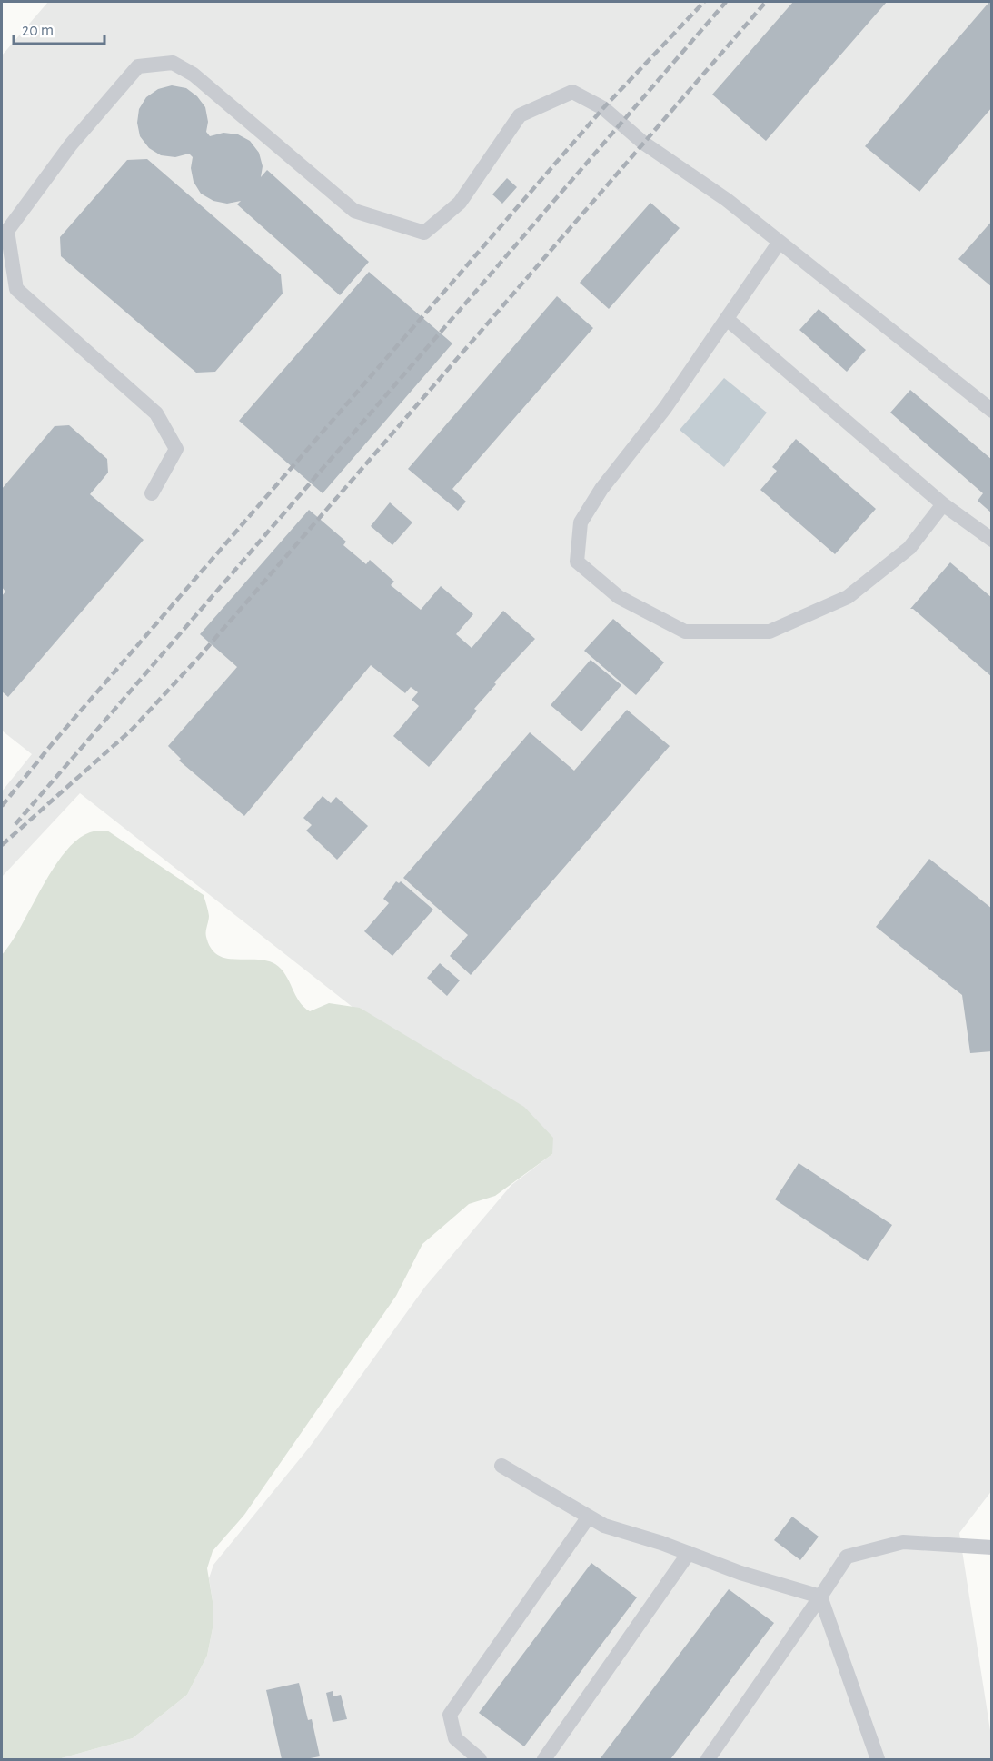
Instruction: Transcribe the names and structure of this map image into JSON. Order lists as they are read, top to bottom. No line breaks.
{"scale_bar":"20 m"}
